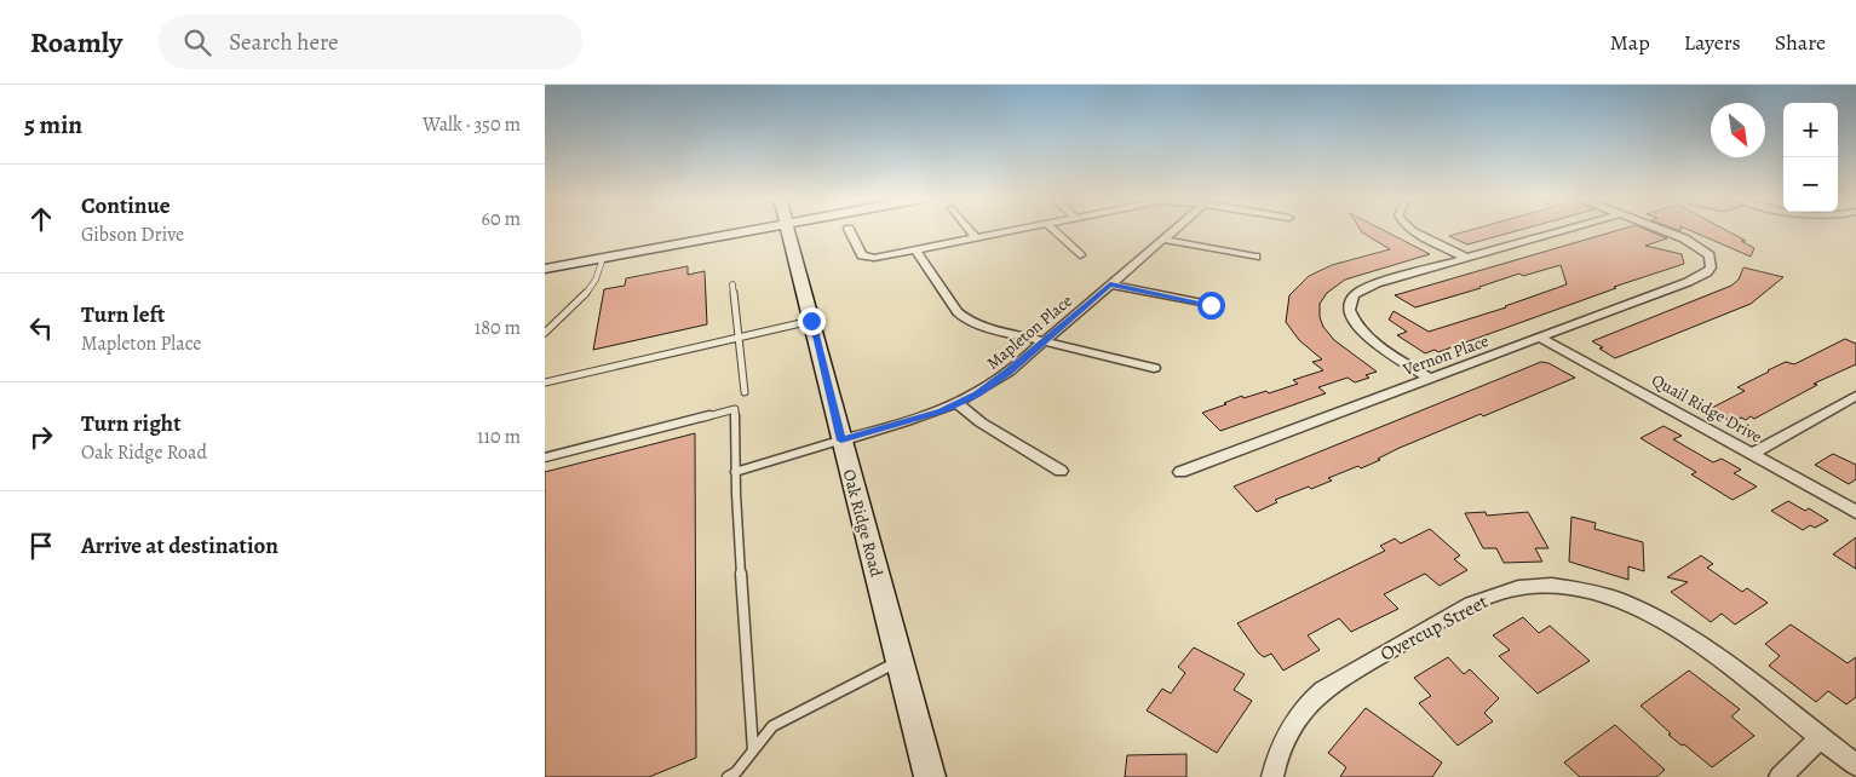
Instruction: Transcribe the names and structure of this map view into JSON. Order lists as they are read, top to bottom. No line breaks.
{"streets":{"street":["Mapleton Place","Vernon Place","Quail Ridge Drive","Oak Ridge Road","Overcup Street"]},"crossings":[["Mapleton Place","Oak Ridge Road"],["Vernon Place","Quail Ridge Drive"]],"north":"bottom right","page":{"header":"Roamly","search":"Search here","nav":["Map","Layers","Share"],"heading":["5 min","Walk · 350 m"],"map_buttons":["+","−"],"list":[["Continue","Gibson Drive","60 m"],["Turn left","Mapleton Place","180 m"],["Turn right","Oak Ridge Road","110 m"],"Arrive at destination"]}}
